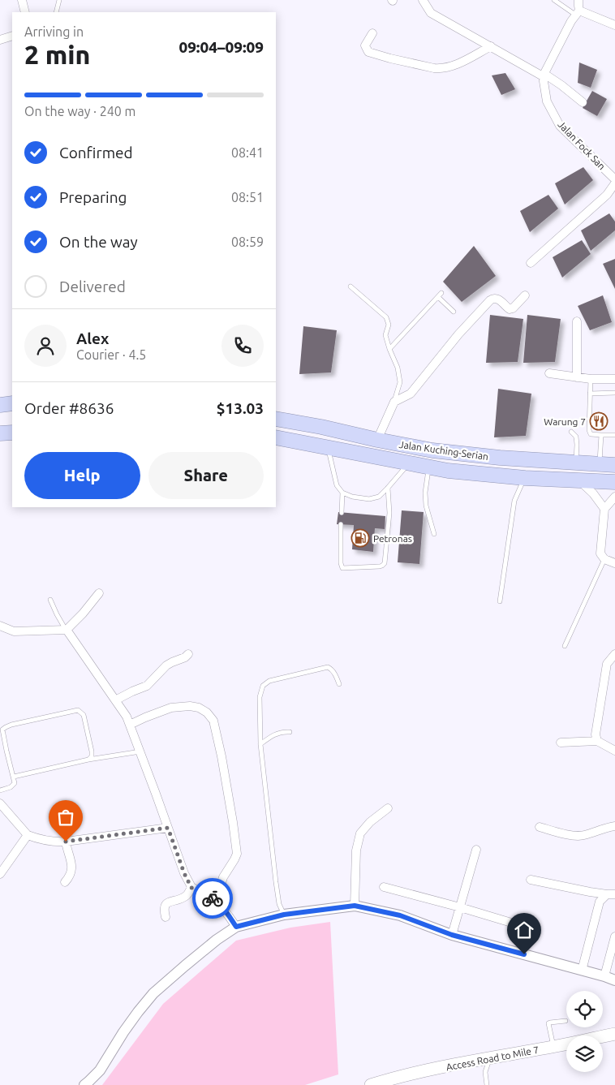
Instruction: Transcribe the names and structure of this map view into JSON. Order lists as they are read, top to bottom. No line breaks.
{"streets":{"highway":["Jalan Kuching-Serian"],"main road":["Access Road to Mile 7"],"street":["Jalan Fock San"]},"places":{"restaurant":["Warung 7"],"fuel station":["Petronas"]},"page":{"heading":["2 min","Arriving in","09:04–09:09"],"panel":["Alex","Courier · 4.5","Order #8636","$13.03"],"bar":"On the way · 240 m","list":[["Confirmed","08:41"],["Preparing","08:51"],["On the way","08:59"],"Delivered"],"buttons":["Help","Share"]}}
